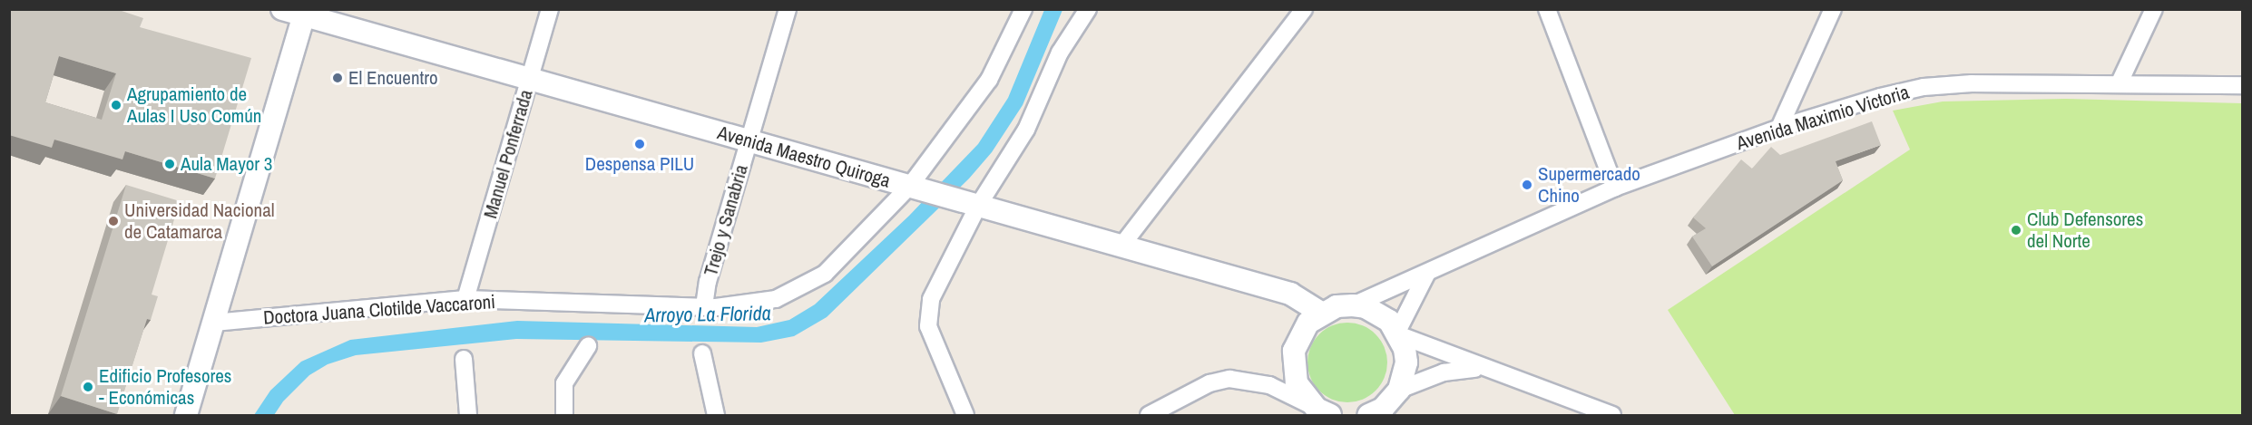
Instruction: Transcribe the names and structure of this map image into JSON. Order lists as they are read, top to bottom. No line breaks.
{"streets":{"main road":["Avenida Maestro Quiroga"],"street":["Avenida Maximio Victoria","Manuel Ponferrada","Trejo y Sanabria","Doctora Juana Clotilde Vaccaroni"]},"crossings":[["Manuel Ponferrada","Avenida Maestro Quiroga"],["Manuel Ponferrada","Doctora Juana Clotilde Vaccaroni"],["Avenida Maestro Quiroga","Trejo y Sanabria"],["Avenida Maestro Quiroga","Doctora Juana Clotilde Vaccaroni"],["Trejo y Sanabria","Doctora Juana Clotilde Vaccaroni"]],"water":["Arroyo La Florida"],"places":["El Encuentro","Agrupamiento de Aulas I Uso Común","Despensa PILU","Aula Mayor 3","Supermercado Chino","Universidad Nacional de Catamarca","Club Defensores del Norte","Edificio Profesores - Económicas"]}
